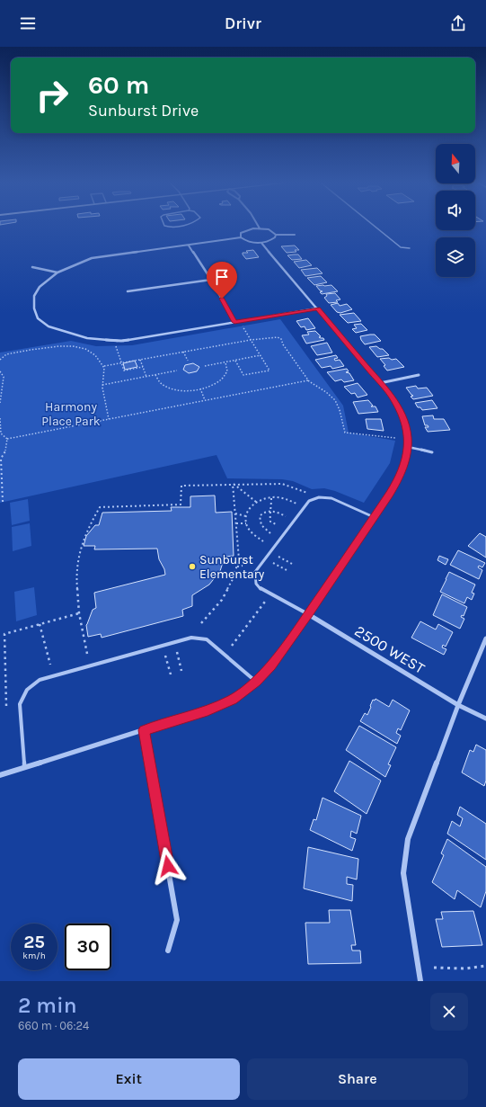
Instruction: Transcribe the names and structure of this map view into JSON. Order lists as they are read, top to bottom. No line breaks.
{"streets":{"street":["2500 WEST"]},"parks":["Harmony Place Park"],"places":["Sunburst Elementary"],"north":"top","page":{"header":"Drivr","turn":["60 m","Sunburst Drive"],"speed":"25 km/h","limit":"30","heading":["2 min","660 m · 06:24"],"buttons":["Exit","Share"]}}
